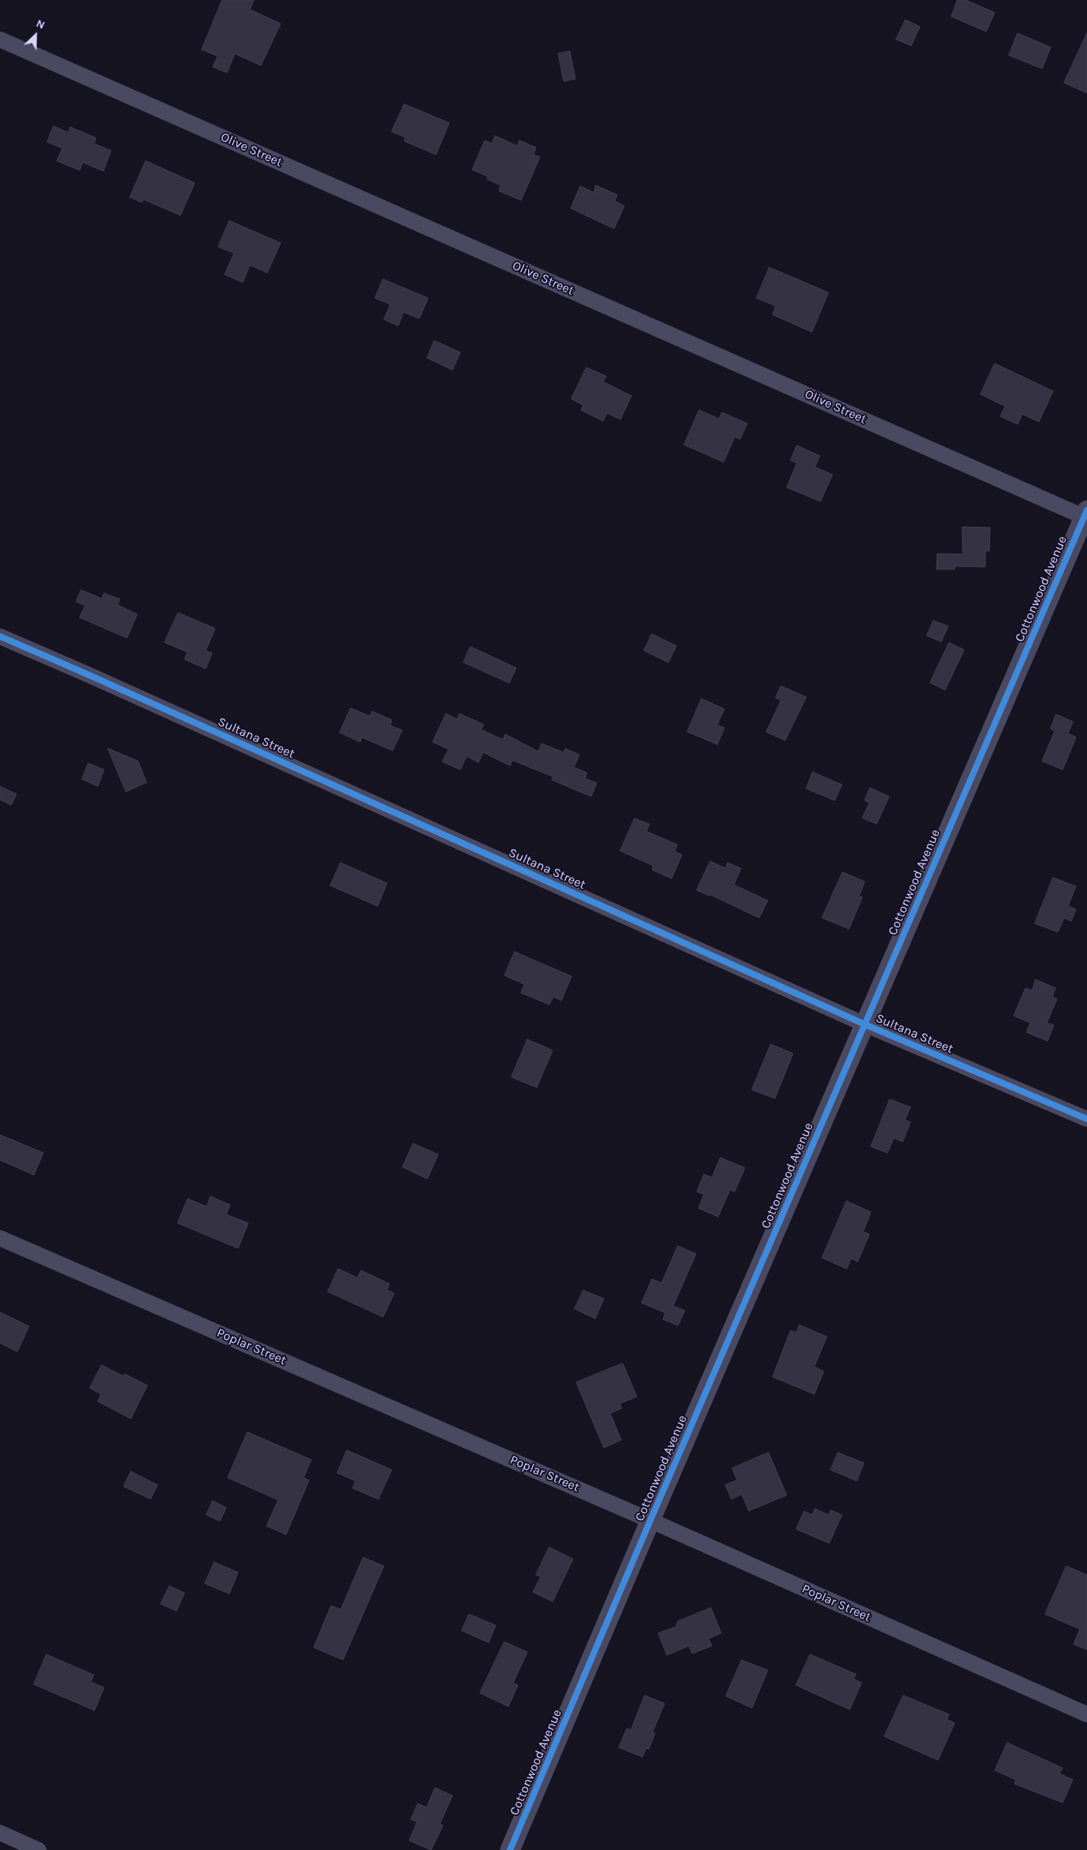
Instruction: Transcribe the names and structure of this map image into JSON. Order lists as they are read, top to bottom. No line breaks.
{"streets":{"street":["Olive Street","Cottonwood Avenue","Sultana Street","Poplar Street"]},"crossings":[["Olive Street","Cottonwood Avenue"],["Cottonwood Avenue","Sultana Street"],["Cottonwood Avenue","Poplar Street"]],"north":"top right"}
